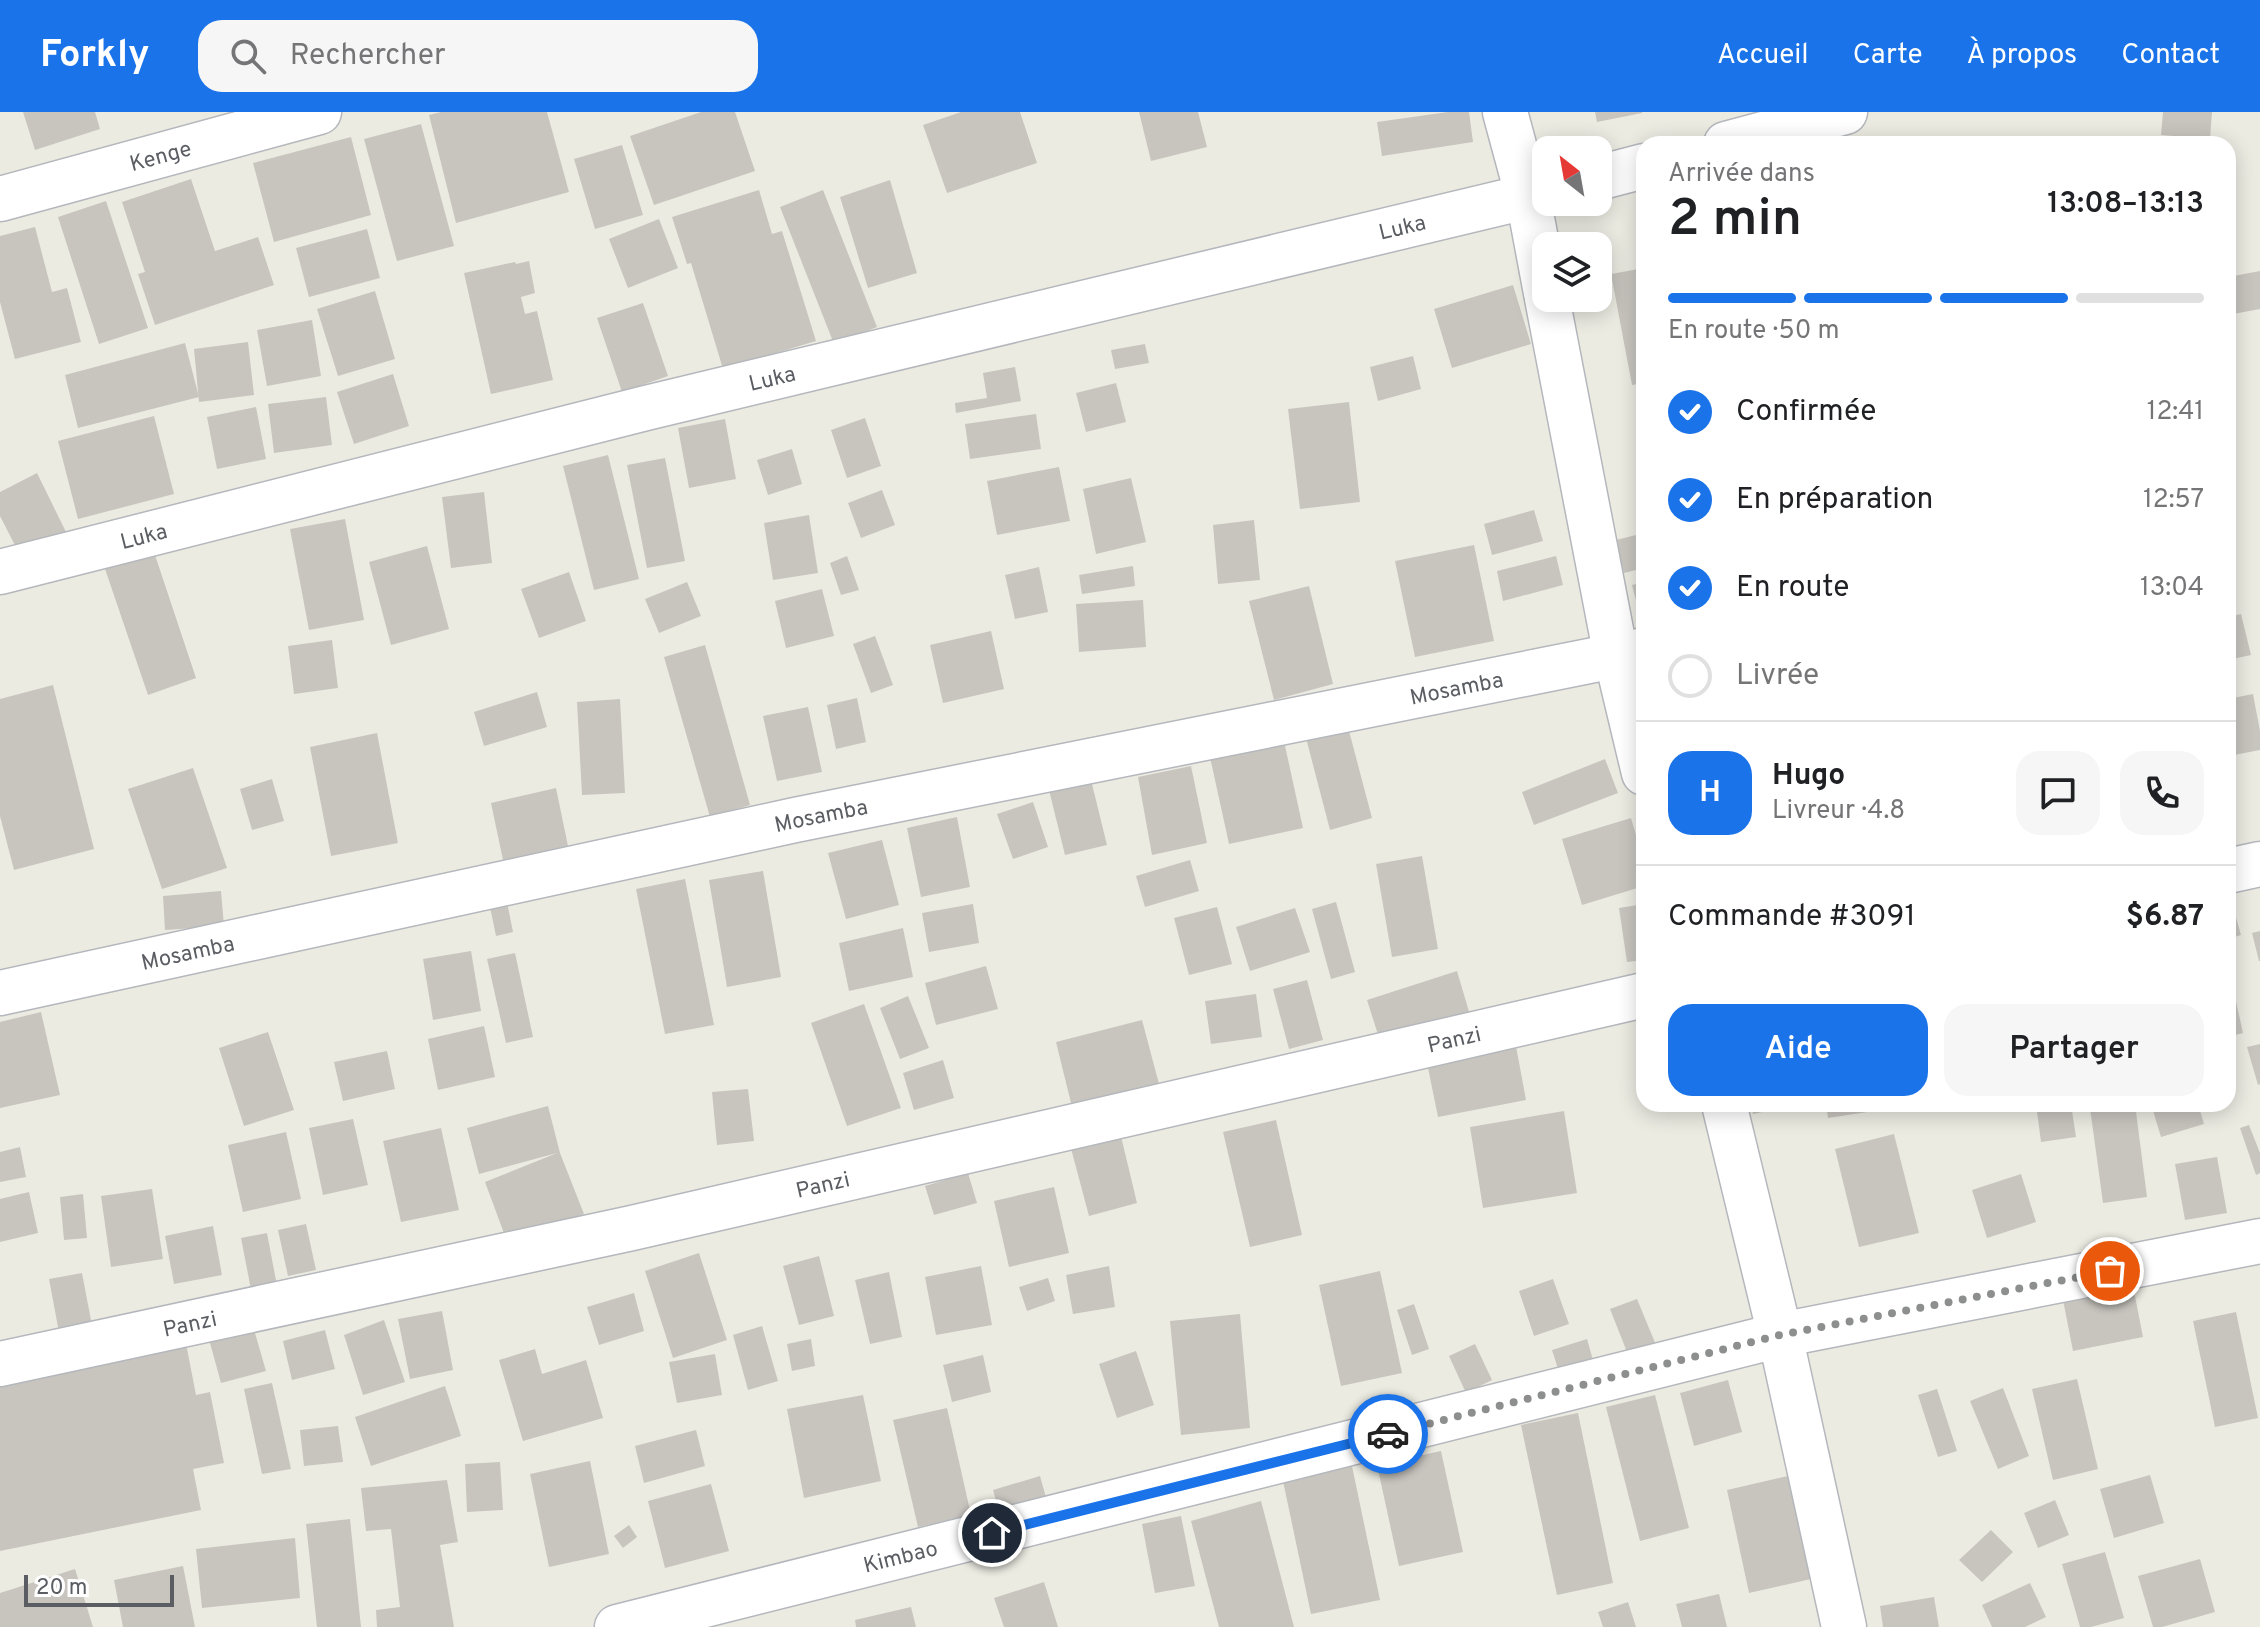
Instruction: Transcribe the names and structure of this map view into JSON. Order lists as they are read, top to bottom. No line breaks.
{"streets":{"street":["Kenge","Luka","Mosamba","Panzi","Kimbao"]},"scale_bar":"20 m","north":"top left","page":{"header":"Forkly","search":"Rechercher","nav":["Accueil","Carte","À propos","Contact"],"heading":["2 min","Arrivée dans","13:08–13:13"],"panel":["Hugo","Livreur · 4.8","Commande #3091","$6.87"],"bar":"En route · 50 m","list":[["Confirmée","12:41"],["En préparation","12:57"],["En route","13:04"],"Livrée"],"round":"H","buttons":["Aide","Partager"],"scale":"20 m"}}
